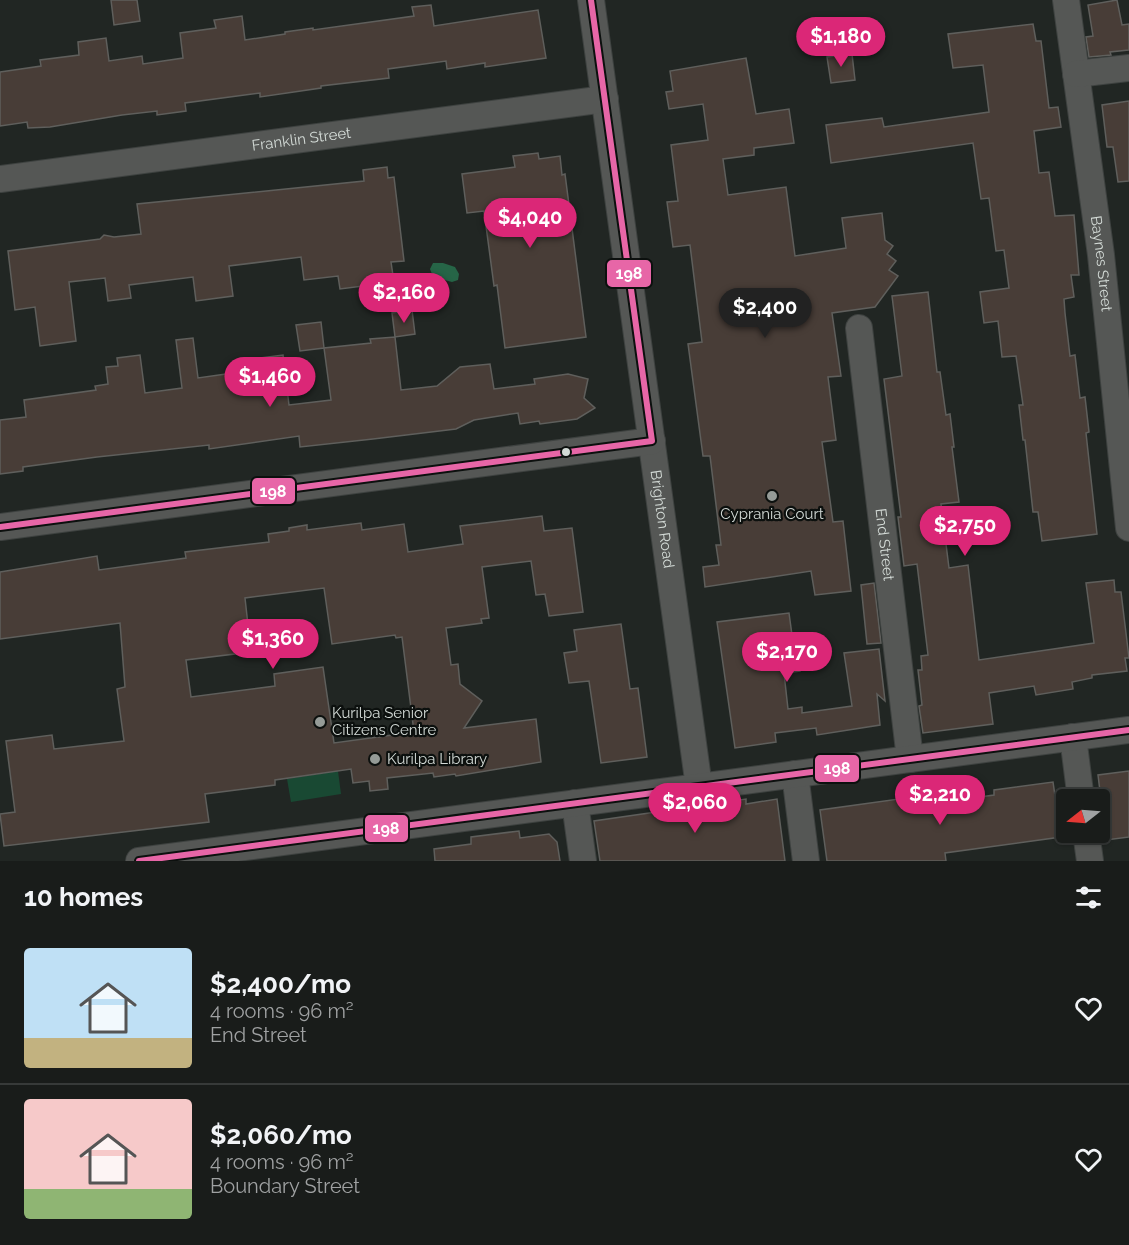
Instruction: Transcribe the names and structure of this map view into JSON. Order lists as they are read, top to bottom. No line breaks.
{"streets":{"street":["Franklin Street","Baynes Street","Brighton Road","End Street"]},"crossings":[["Franklin Street","Brighton Road"]],"places":["Cyprania Court","Kurilpa Senior Citizens Centre","Kurilpa Library"],"lines":["transit line 198"],"north":"left","page":{"price":["$1,180","$4,040","$2,160","$2,400","$1,460","$2,750","$1,360","$2,170","$2,210","$2,060"],"heading":"10 homes","list":[{"name":"$2,400/mo","note":"4 rooms · 96 m² · End Street"},{"name":"$2,060/mo","note":"4 rooms · 96 m² · Boundary Street"}]}}
